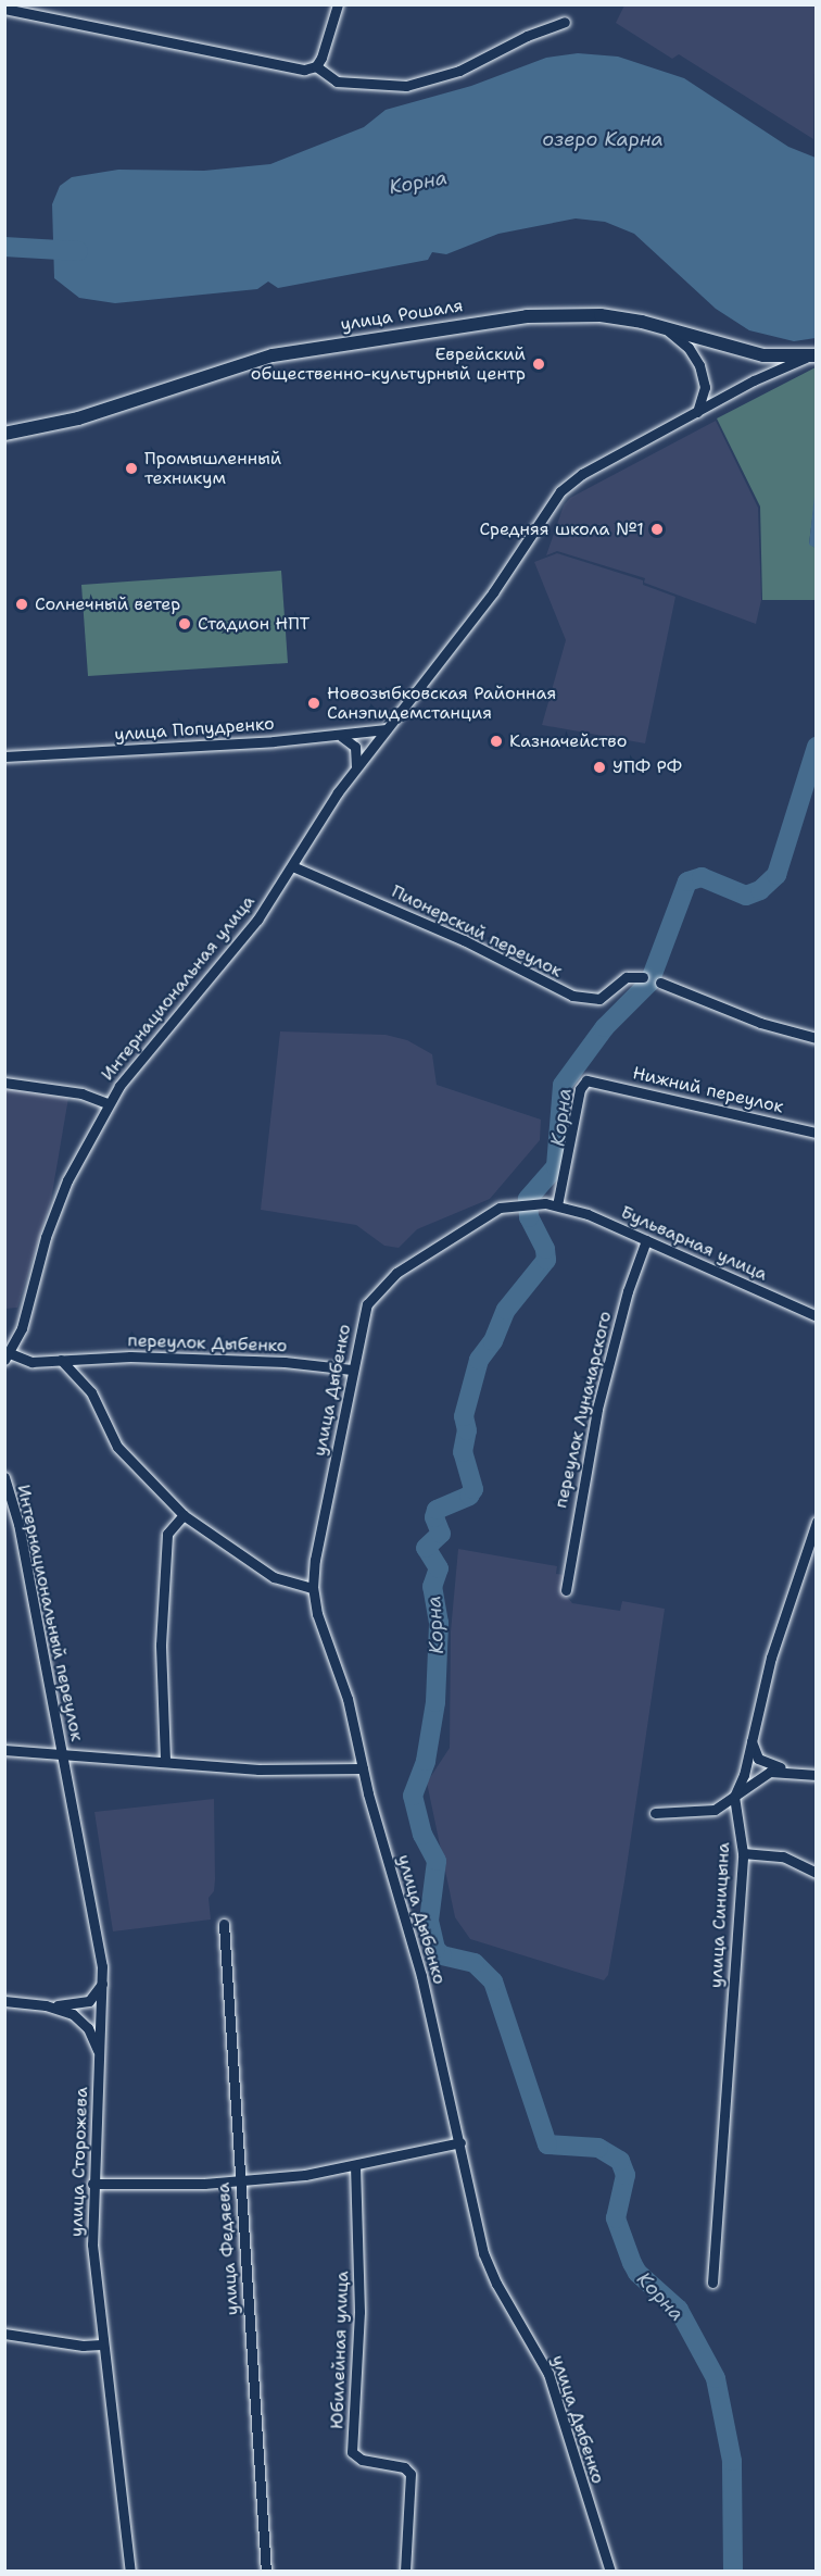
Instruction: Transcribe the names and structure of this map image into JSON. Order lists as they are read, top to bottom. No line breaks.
{"streets":{"main road":["улица Рошаля"],"street":["улица Попудренко","Пионерский переулок","Интернациональная улица","Нижний переулок","Бульварная улица","переулок Дыбенко","улица Дыбенко","переулок Луначарского","Интернациональный переулок","улица Синицына","улица Сторожева","улица Федяева","Юбилейная улица"]},"crossings":[["улица Рошаля","Интернациональная улица"],["улица Попудренко","Интернациональная улица"],["Пионерский переулок","Интернациональная улица"],["Интернациональная улица","переулок Дыбенко"],["Нижний переулок","Бульварная улица"],["Бульварная улица","улица Дыбенко"],["Бульварная улица","переулок Луначарского"],["переулок Дыбенко","улица Дыбенко"],["Интернациональный переулок","улица Сторожева"]],"water":["озеро Карна","Корна"],"places":["Еврейский общественно-культурный центр","Промышленный техникум","Средняя школа №1","Солнечный ветер","Стадион НПТ","Новозыбковская Районная Санэпидемстанция","Казначейство","УПФ РФ"]}
